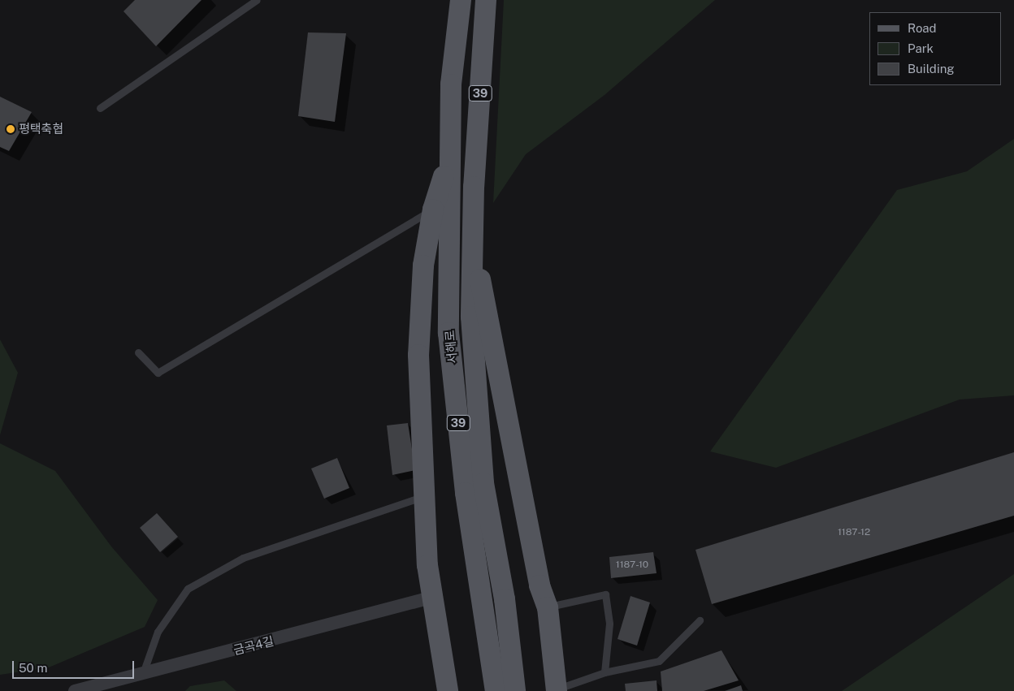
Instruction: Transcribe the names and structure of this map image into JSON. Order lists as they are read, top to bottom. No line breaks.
{"streets":{"main road":["39","서해로"],"street":["금곡4길"]},"places":["평택축협"],"house_numbers":["1187-12","1187-10"],"legend":["Road","Park","Building"],"scale_bar":"50 m"}
